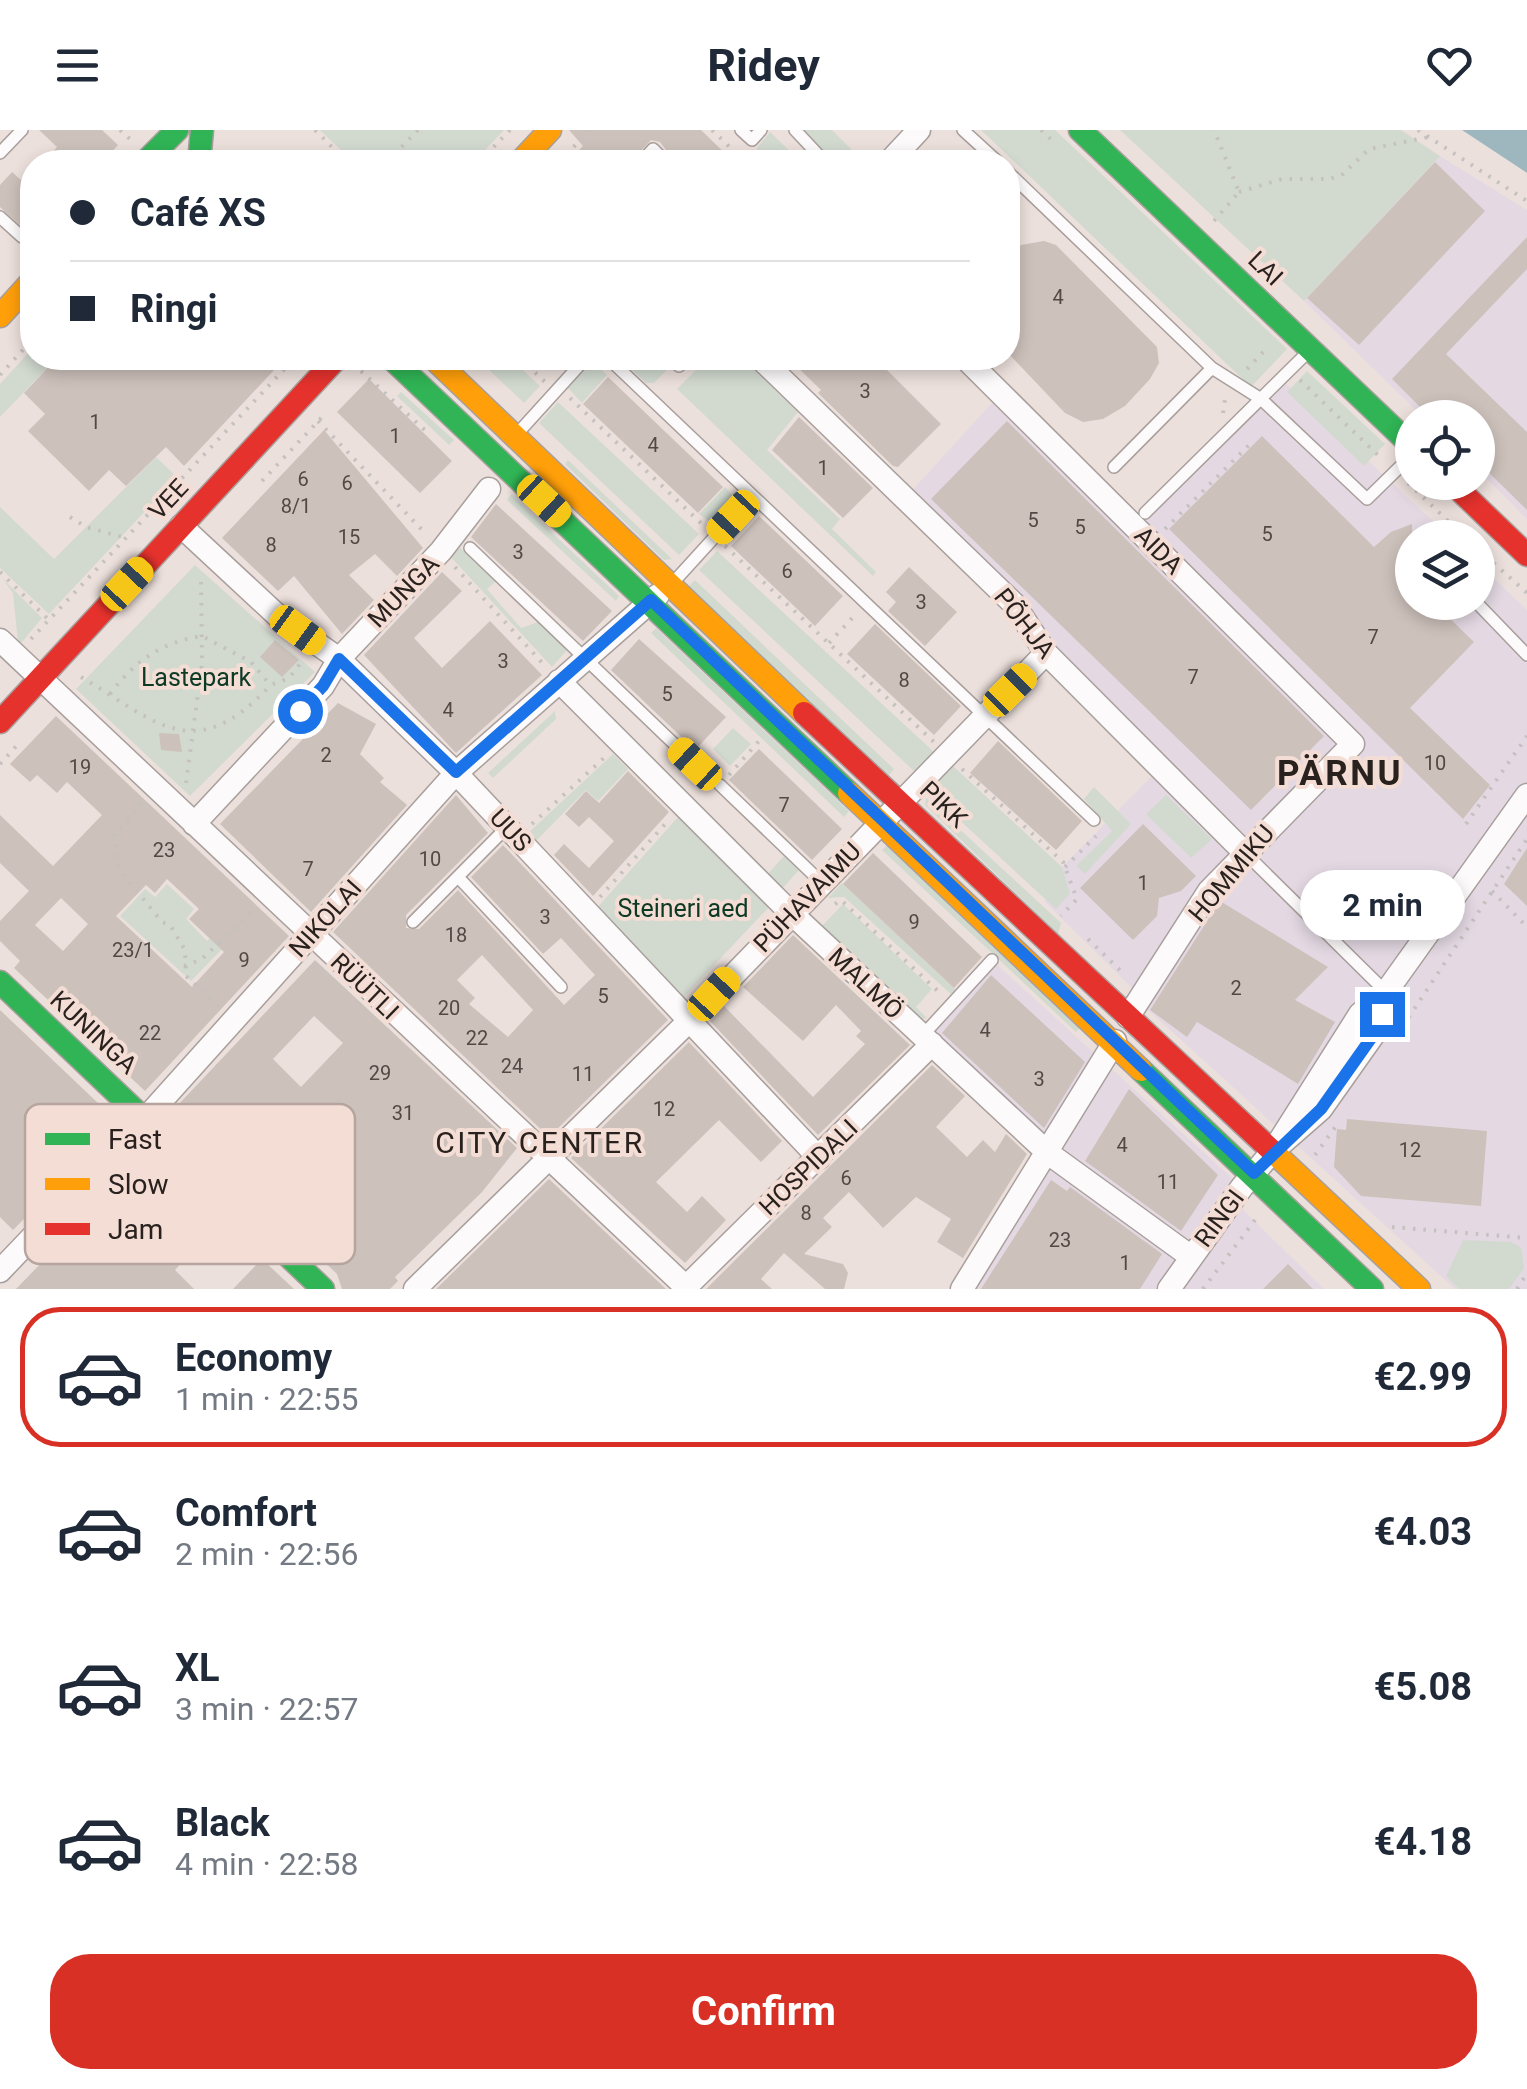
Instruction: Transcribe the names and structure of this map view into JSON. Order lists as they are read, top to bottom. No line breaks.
{"streets":{"main road":["LAI","VEE","PIKK","KUNINGA"],"street":["AIDA","MUNGA","PÕHJA","UUS","HOMMIKU","PÜHAVAIMU","NIKOLAI","MALMÖ","RÜÜTLI","HOSPIDALI","RINGI"]},"crossings":[["VEE","UUS"],["VEE","RÜÜTLI"],["AIDA","HOMMIKU"],["MUNGA","UUS"],["MUNGA","RÜÜTLI"],["PÕHJA","HOMMIKU"],["PÕHJA","PÜHAVAIMU"],["PIKK","HOMMIKU"],["PIKK","PÜHAVAIMU"],["PIKK","NIKOLAI"],["PIKK","RINGI"],["UUS","PÜHAVAIMU"],["UUS","NIKOLAI"],["UUS","HOSPIDALI"],["PÜHAVAIMU","MALMÖ"],["PÜHAVAIMU","RÜÜTLI"],["NIKOLAI","MALMÖ"],["NIKOLAI","RÜÜTLI"],["MALMÖ","HOSPIDALI"],["MALMÖ","RINGI"],["RÜÜTLI","HOSPIDALI"]],"districts":["PÄRNU","CITY CENTER"],"parks":["Lastepark","Steineri aed"],"house_numbers":["4","3","1","1","4","1","6","6","8/1","5","5","5","15","8","3","6","3","7","3","7","8","5","4","2","10","19","7","23","10","7","1","3","9","18","23/1","9","2","5","20","4","22","22","24","29","11","3","12","31","4","12","6","11","8","23","1"],"legend":["Fast","Slow","Jam"],"page":{"header":"Ridey","banner":["Café XS","Ringi"],"bubble":"2 min","list":[{"name":"Economy","note":"1 min · 22:55","value":"€2.99"},{"name":"Comfort","note":"2 min · 22:56","value":"€4.03"},{"name":"XL","note":"3 min · 22:57","value":"€5.08"},{"name":"Black","note":"4 min · 22:58","value":"€4.18"}],"buttons":"Confirm"}}
